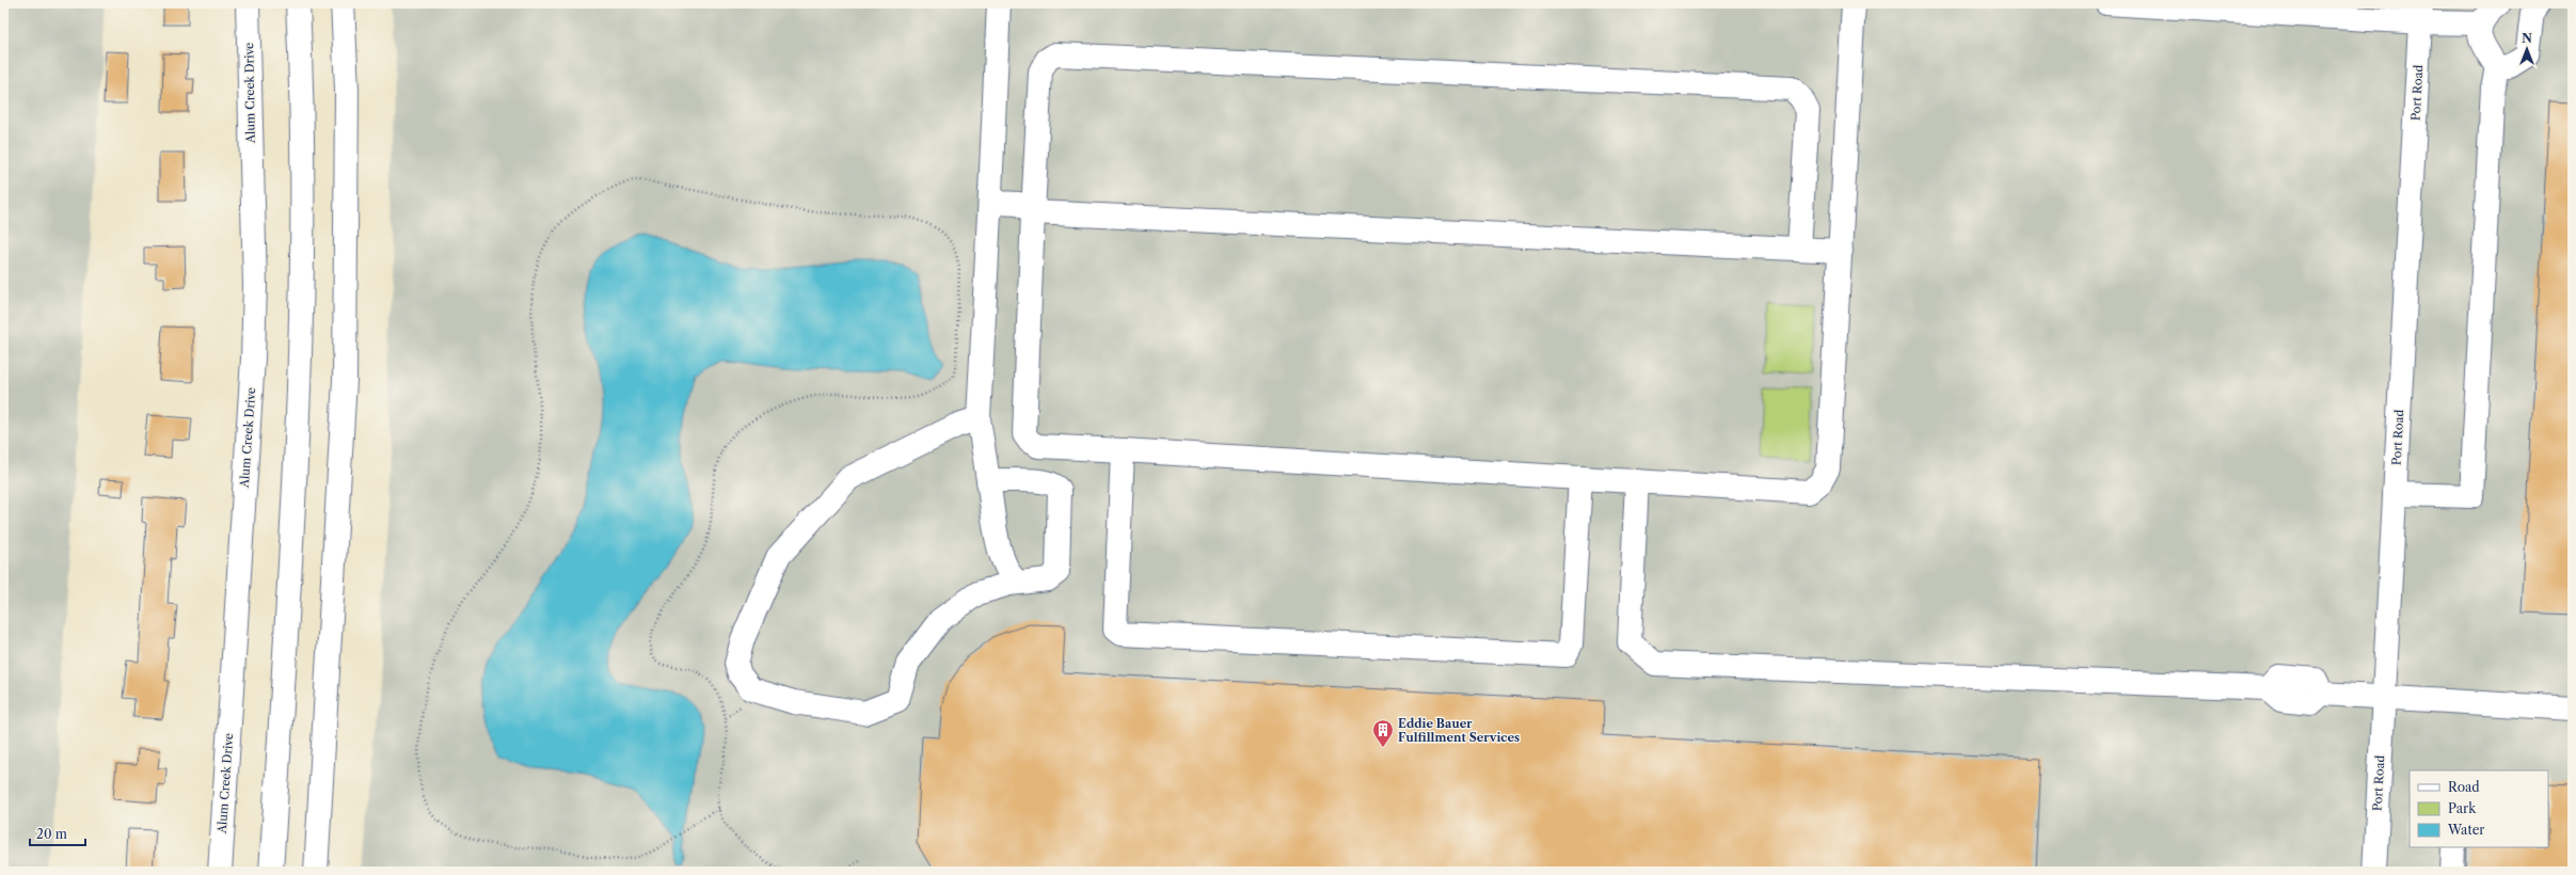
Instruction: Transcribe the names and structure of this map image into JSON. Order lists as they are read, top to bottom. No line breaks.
{"streets":{"street":["Alum Creek Drive","Port Road"]},"places":{"building":["Eddie Bauer Fulfillment Services"]},"legend":["Road","Park","Water"],"scale_bar":"20 m","north":"top"}
